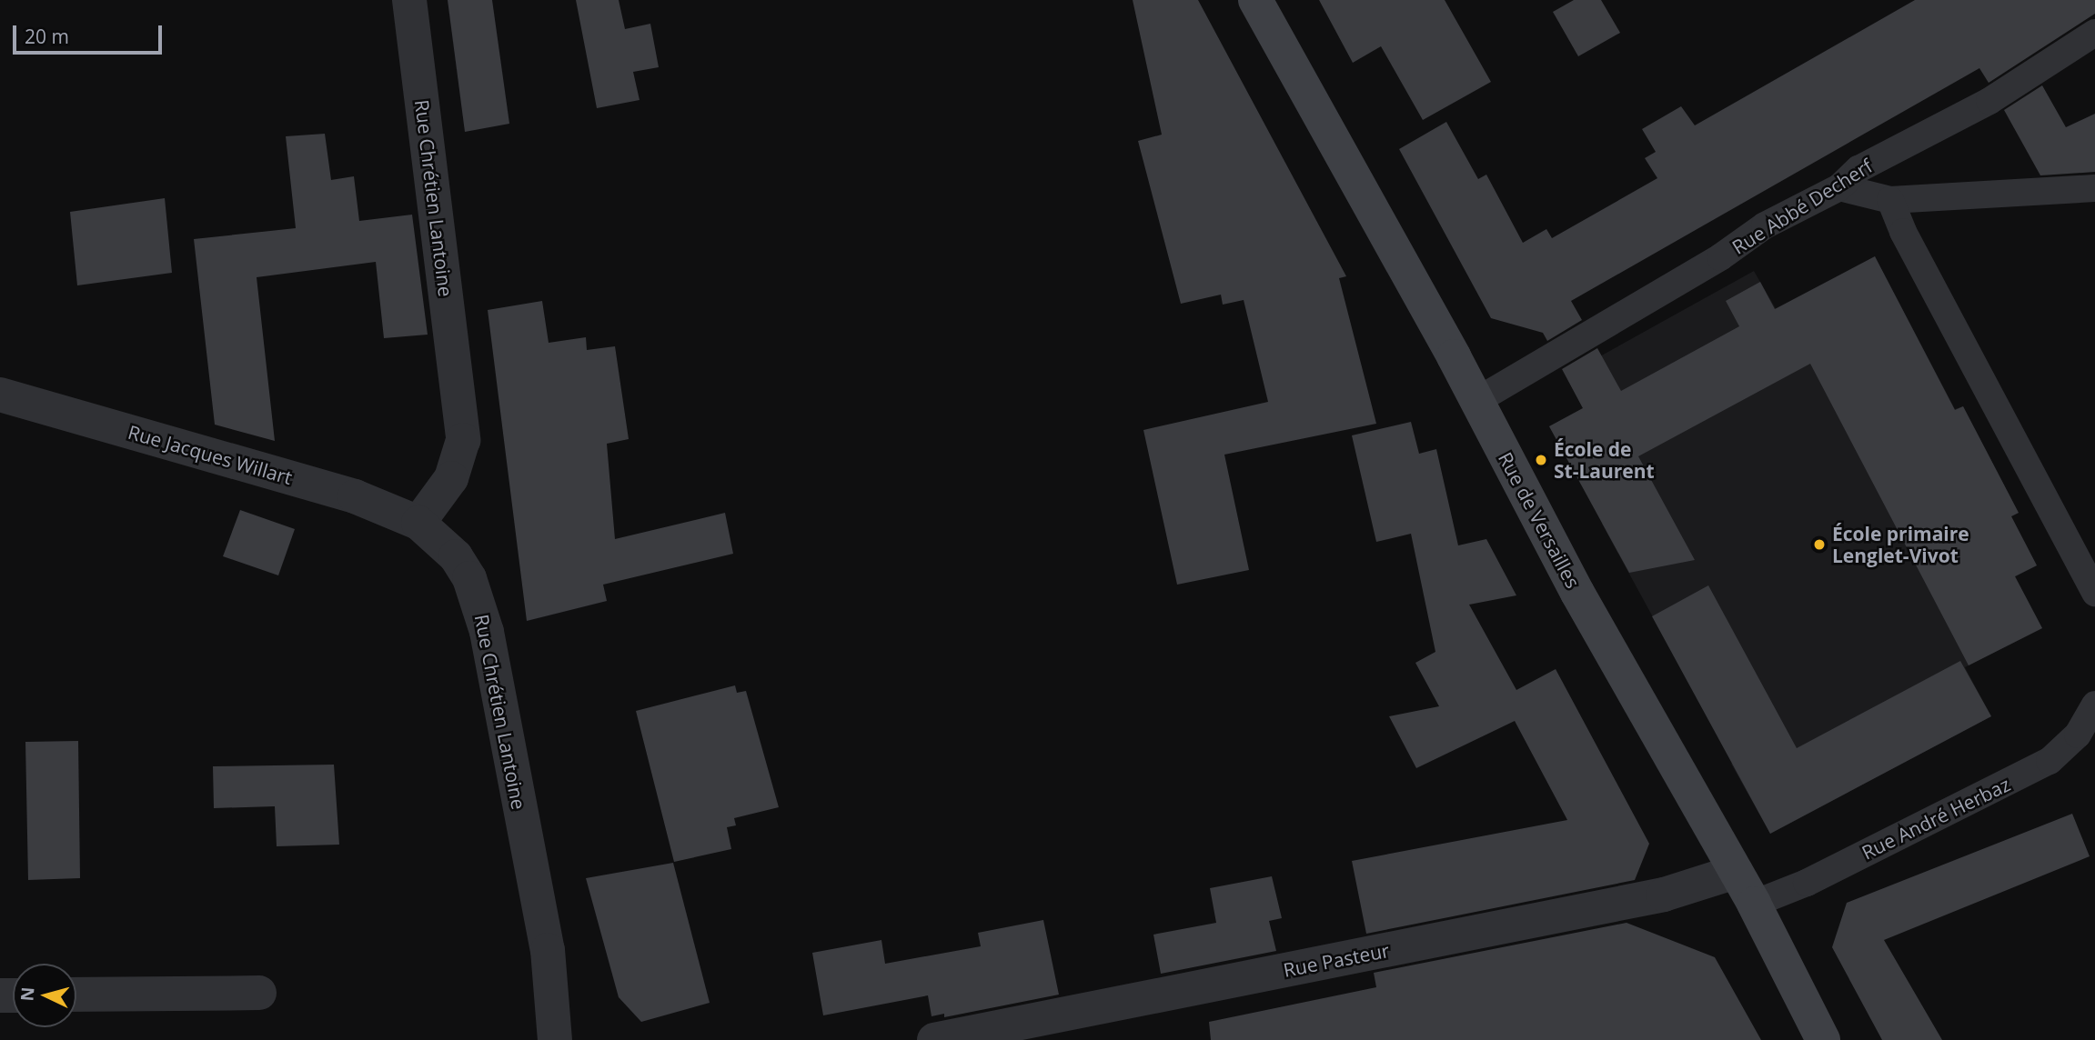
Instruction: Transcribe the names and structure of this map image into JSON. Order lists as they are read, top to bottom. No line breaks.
{"streets":{"street":["Rue Chrétien Lantoine","Rue Jacques Willart","Rue de Versailles","Rue Pasteur"],"lane":["Rue Abbé Decherf","Rue André Herbaz"]},"crossings":[["Rue Chrétien Lantoine","Rue Jacques Willart"],["Rue Abbé Decherf","Rue de Versailles"],["Rue de Versailles","Rue André Herbaz"],["Rue de Versailles","Rue Pasteur"]],"places":["École de St-Laurent","École primaire Lenglet-Vivot"],"scale_bar":"20 m","north":"left"}
